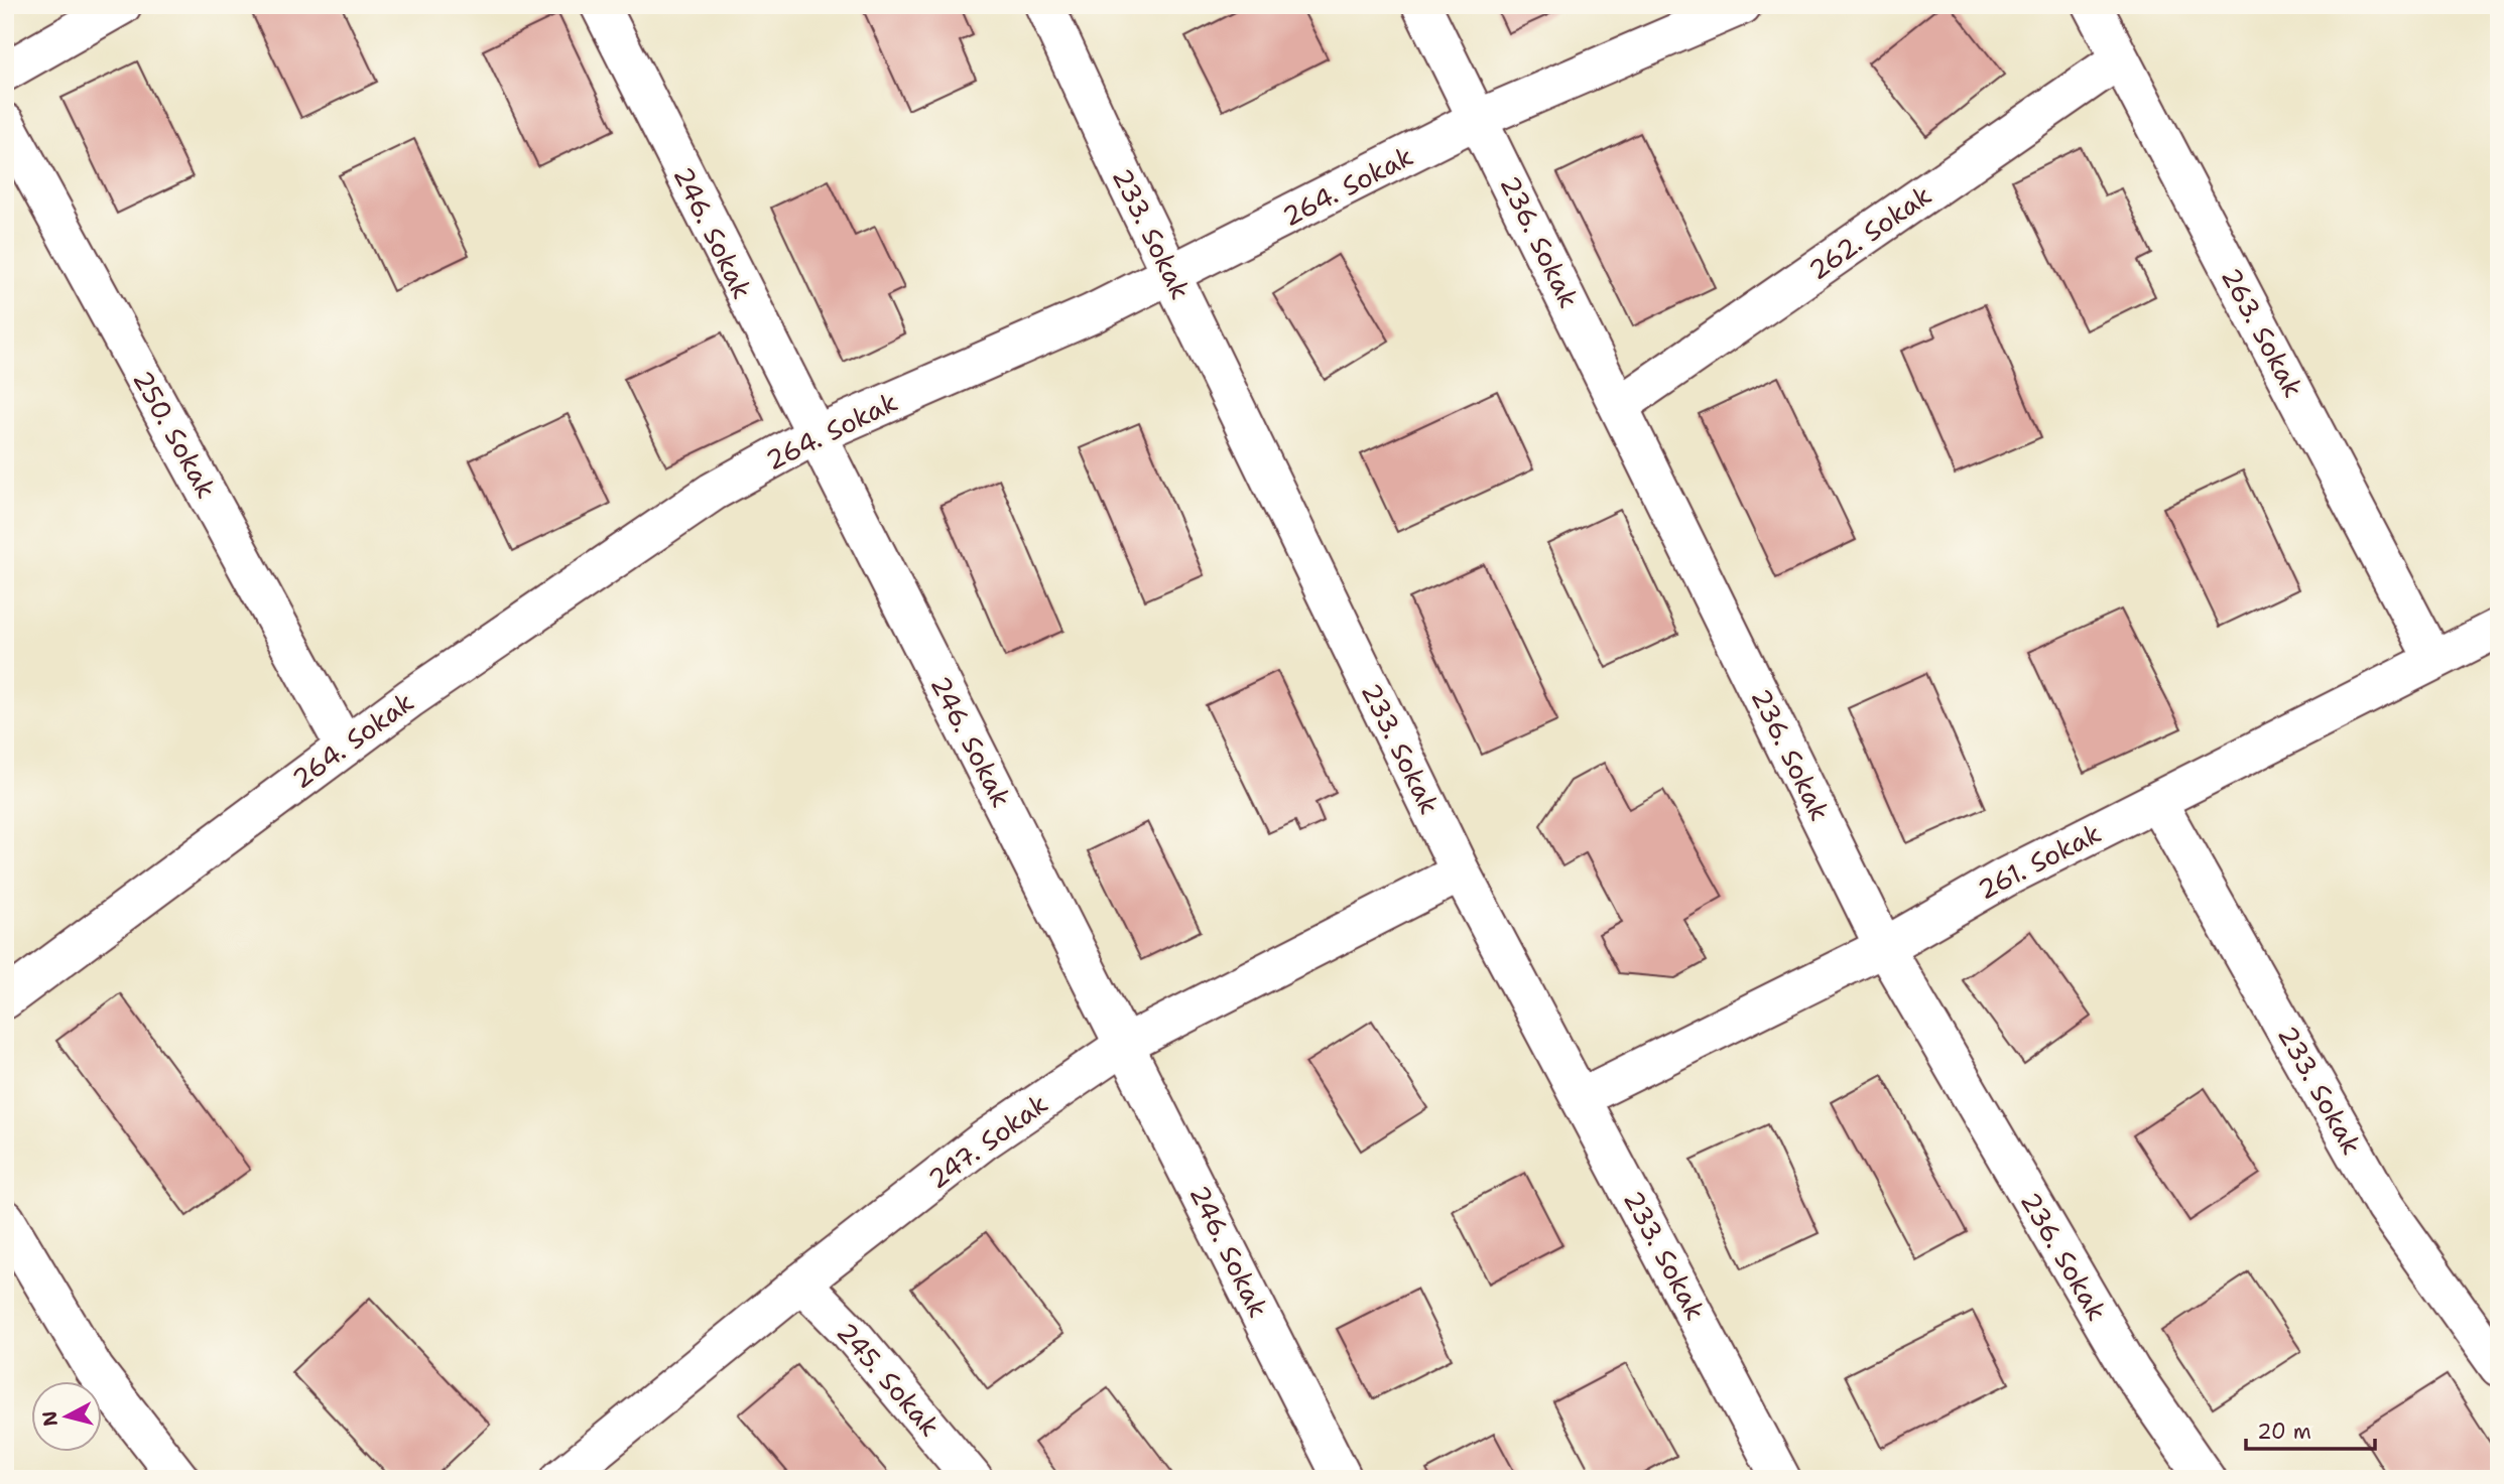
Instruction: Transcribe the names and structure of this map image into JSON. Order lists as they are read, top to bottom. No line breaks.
{"streets":{"street":["264. Sokak","246. Sokak","262. Sokak","233. Sokak","236. Sokak","263. Sokak","250. Sokak","261. Sokak","247. Sokak","245. Sokak"]},"crossings":[["264. Sokak","246. Sokak"],["264. Sokak","233. Sokak"],["264. Sokak","236. Sokak"],["264. Sokak","250. Sokak"],["246. Sokak","247. Sokak"],["262. Sokak","236. Sokak"],["262. Sokak","263. Sokak"],["233. Sokak","261. Sokak"],["233. Sokak","247. Sokak"],["236. Sokak","261. Sokak"],["263. Sokak","261. Sokak"],["247. Sokak","245. Sokak"]],"scale_bar":"20 m","north":"left"}
